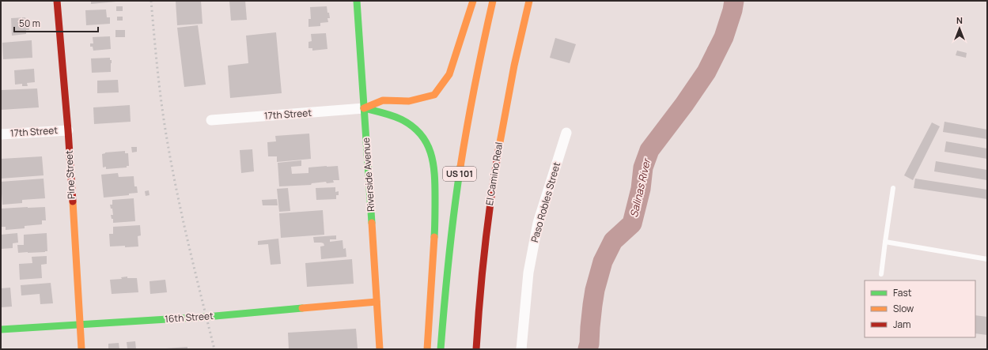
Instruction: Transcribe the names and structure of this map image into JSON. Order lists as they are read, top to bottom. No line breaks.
{"streets":{"main road":["US 101","El Camino Real","Pine Street","Riverside Avenue","16th Street"],"street":["17th Street","Paso Robles Street"]},"crossings":[["17th Street","Pine Street"],["17th Street","Riverside Avenue"],["Pine Street","16th Street"],["Riverside Avenue","16th Street"]],"water":["Salinas River"],"legend":["Fast","Slow","Jam"],"scale_bar":"50 m","north":"top"}
